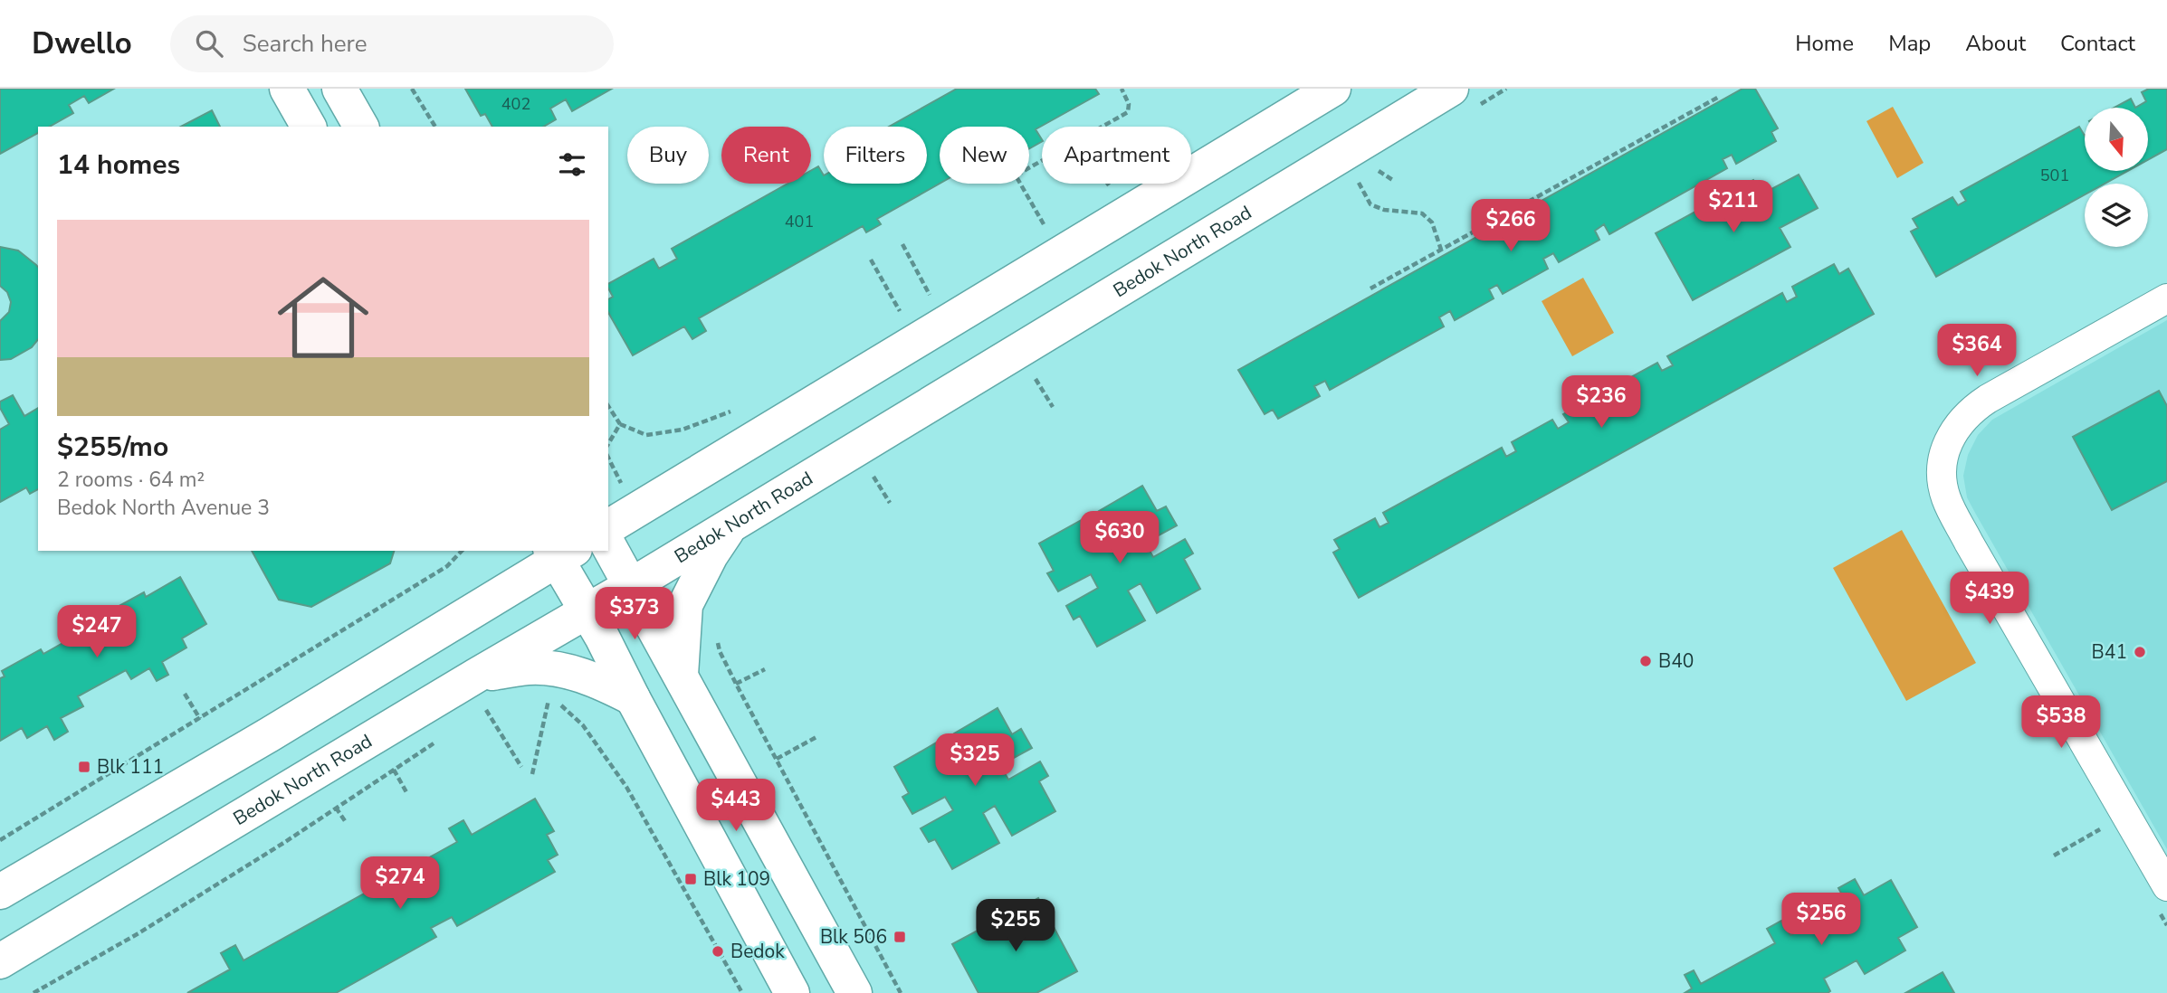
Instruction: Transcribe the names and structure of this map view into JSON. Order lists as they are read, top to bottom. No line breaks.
{"streets":{"main road":["Bedok North Road"]},"places":{"other":["B41","B40","Bedok"],"transit":["Blk 111","Blk 109","Blk 506"]},"house_numbers":["402","501","401"],"north":"bottom","page":{"header":"Dwello","search":"Search here","nav":["Home","Map","About","Contact"],"chip":["Buy","Rent","Filters","New","Apartment"],"heading":"14 homes","price":["$211","$266","$364","$236","$630","$439","$373","$247","$538","$325","$443","$274","$256","$255"],"list":[{"name":"$255/mo","note":"2 rooms · 64 m² · Bedok North Avenue 3"}]}}
